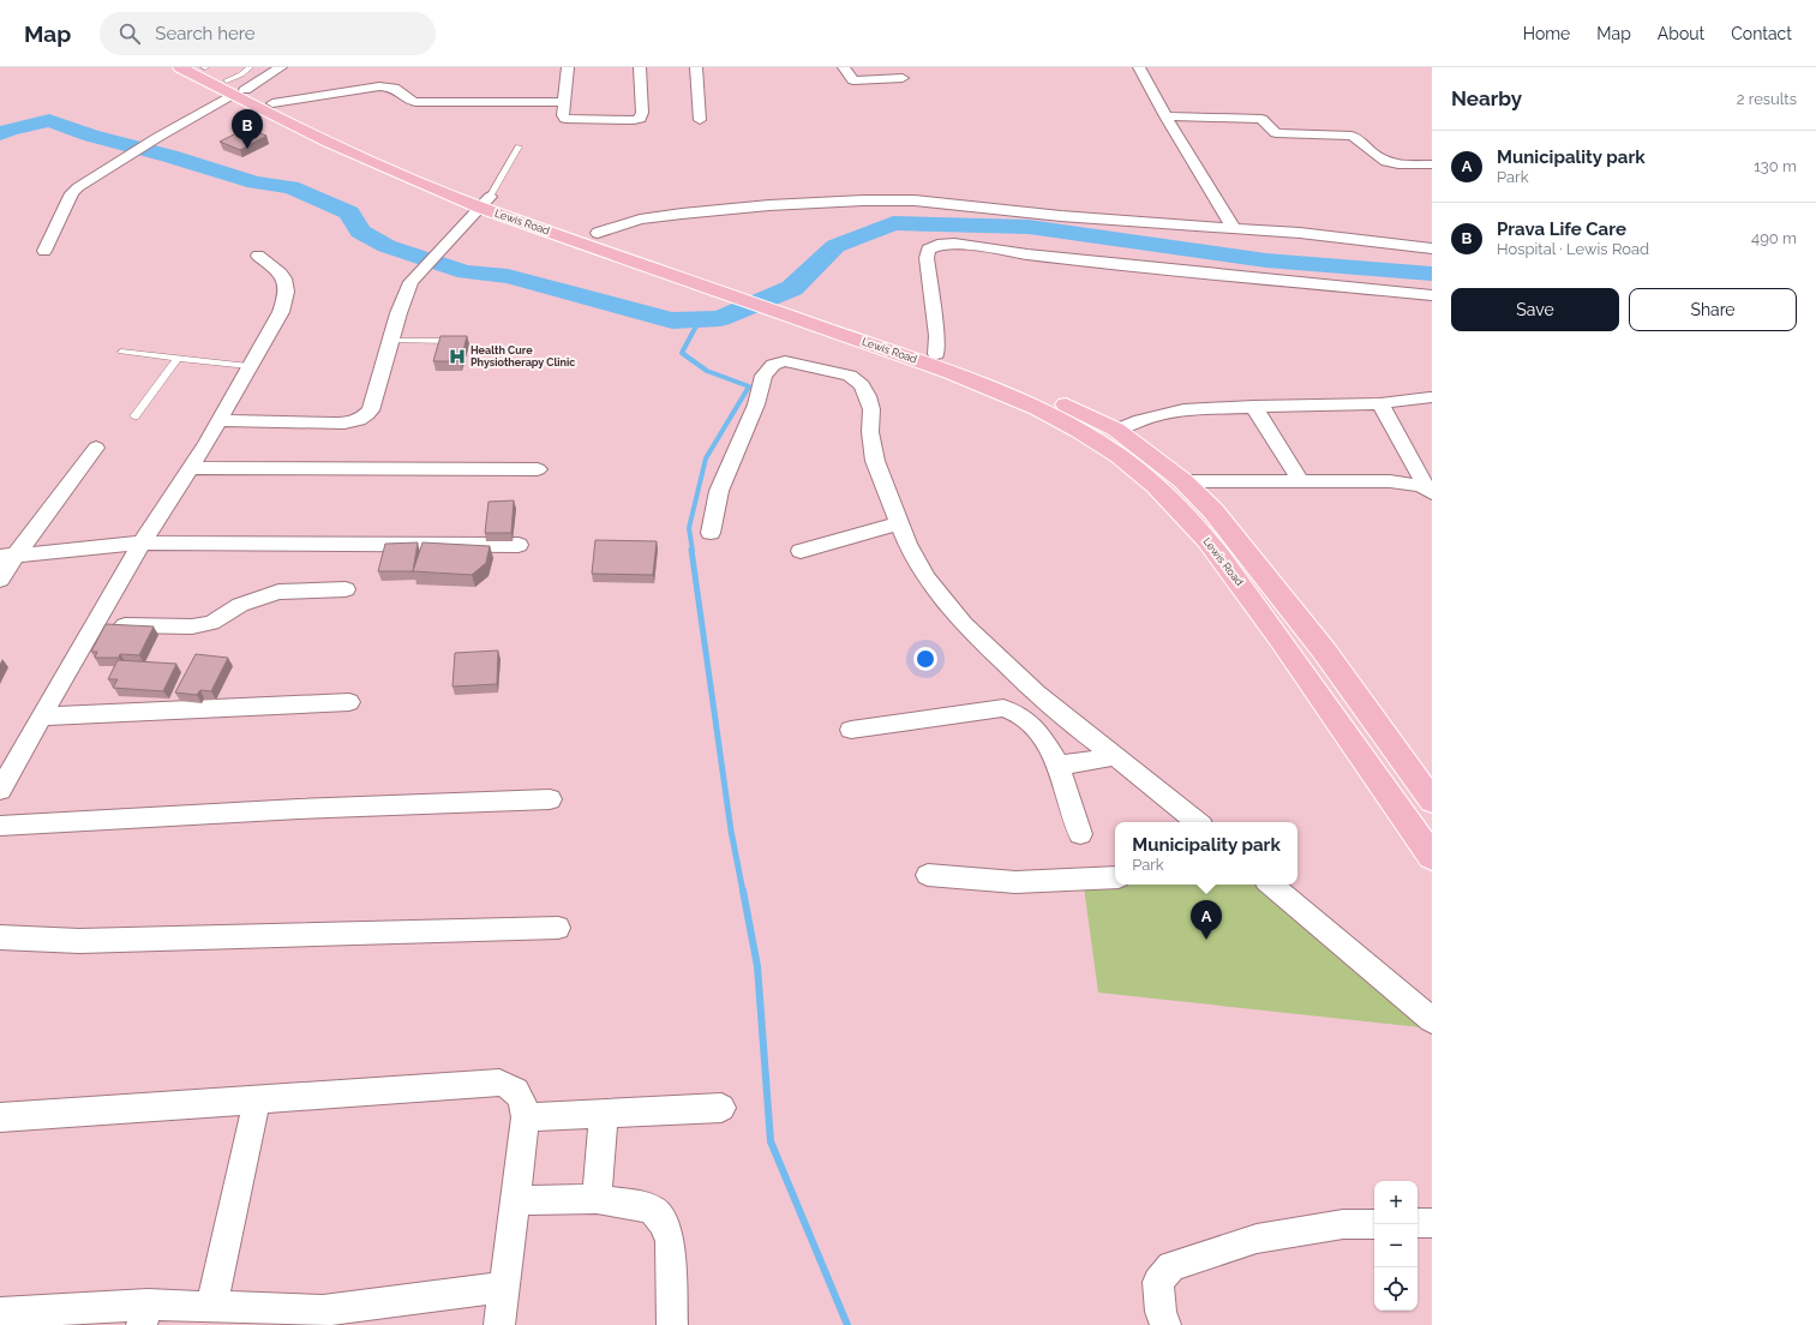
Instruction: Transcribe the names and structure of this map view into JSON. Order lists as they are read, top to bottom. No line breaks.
{"streets":{"main road":["Lewis Road"]},"places":{"hospital":["Health Cure Physiotherapy Clinic"]},"page":{"header":"Map","search":"Search here","nav":["Home","Map","About","Contact"],"heading":["Nearby","2 results"],"pins":["B","A"],"list":[{"mark":"A","name":"Municipality park","note":"Park","value":"130 m"},{"mark":"B","name":"Prava Life Care","note":"Hospital · Lewis Road","value":"490 m"}],"buttons":["Save","Share"],"popup":["Municipality park","Park"],"map_buttons":["+","−"]}}
